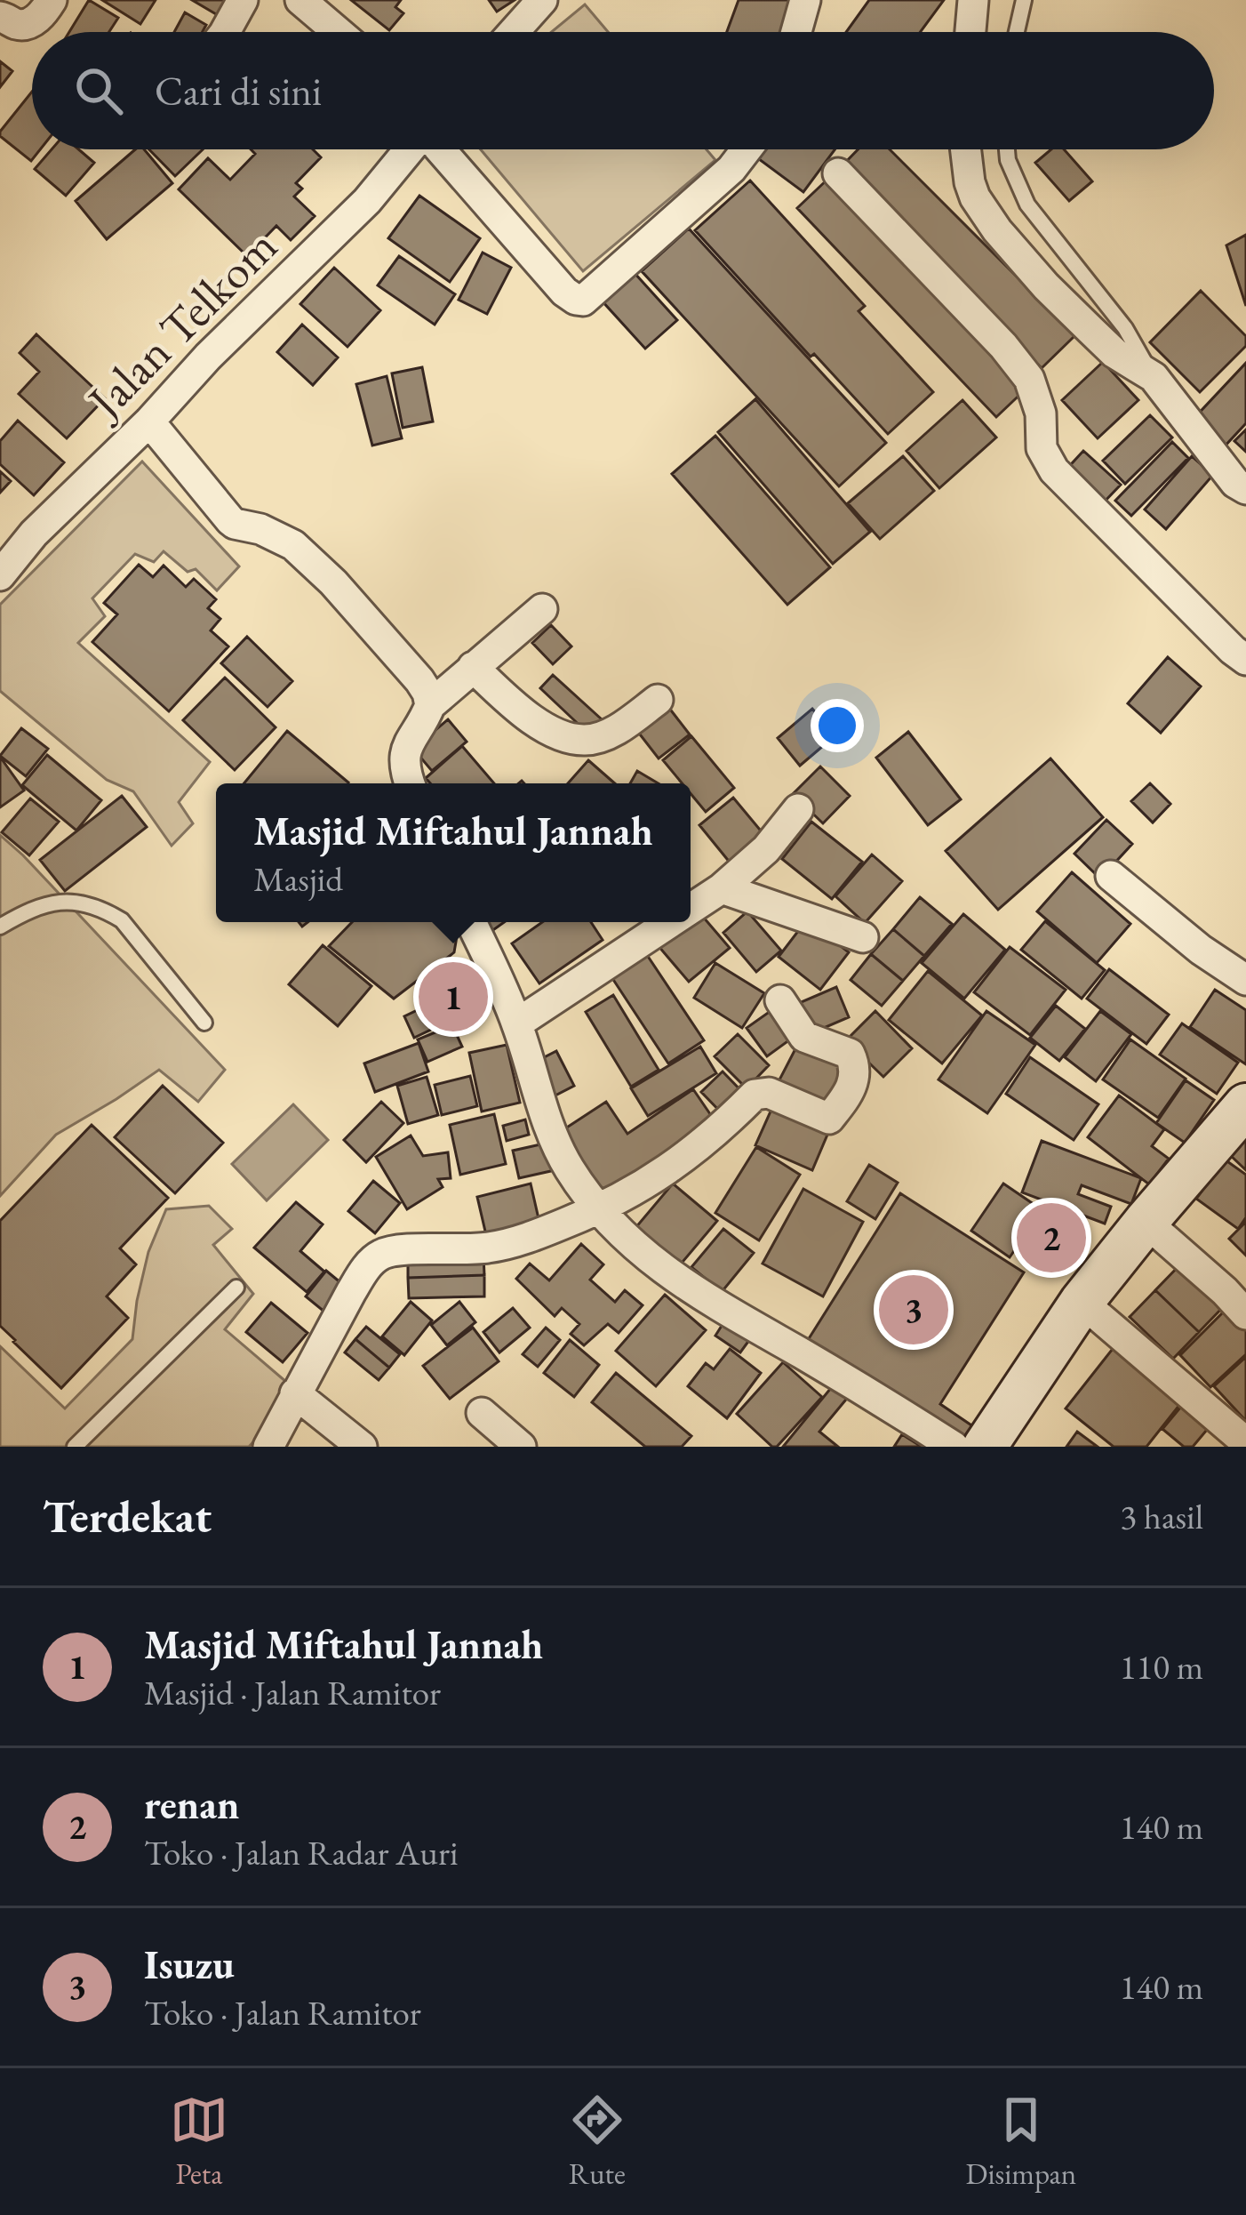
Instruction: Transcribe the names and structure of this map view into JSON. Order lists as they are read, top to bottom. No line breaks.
{"streets":{"street":["Jalan Telkom"]},"page":{"search":"Cari di sini","popup":["Masjid Miftahul Jannah","Masjid"],"pins":["1","2","3"],"heading":["Terdekat","3 hasil"],"list":[{"mark":"1","name":"Masjid Miftahul Jannah","note":"Masjid · Jalan Ramitor","value":"110 m"},{"mark":"2","name":"renan","note":"Toko · Jalan Radar Auri","value":"140 m"},{"mark":"3","name":"Isuzu","note":"Toko · Jalan Ramitor","value":"140 m"}],"nav":["Peta","Rute","Disimpan"]}}
